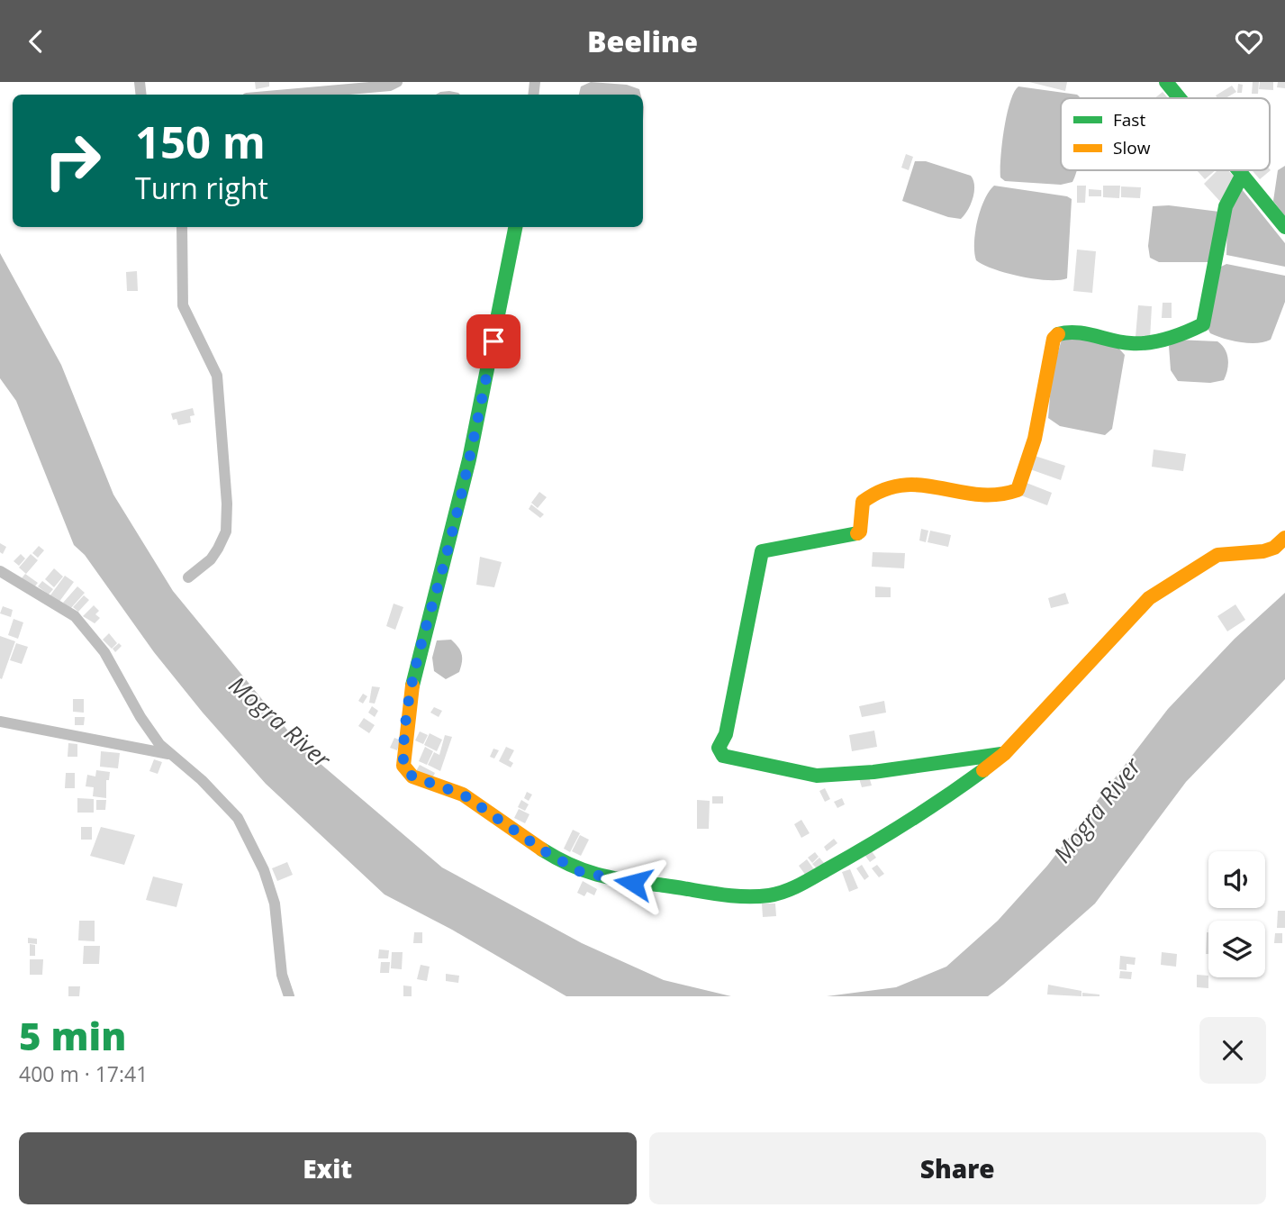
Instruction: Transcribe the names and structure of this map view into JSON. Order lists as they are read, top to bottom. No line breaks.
{"water":["Mogra River"],"legend":["Fast","Slow"],"page":{"header":"Beeline","turn":["150 m","Turn right"],"heading":["5 min","400 m · 17:41"],"buttons":["Exit","Share"]}}
